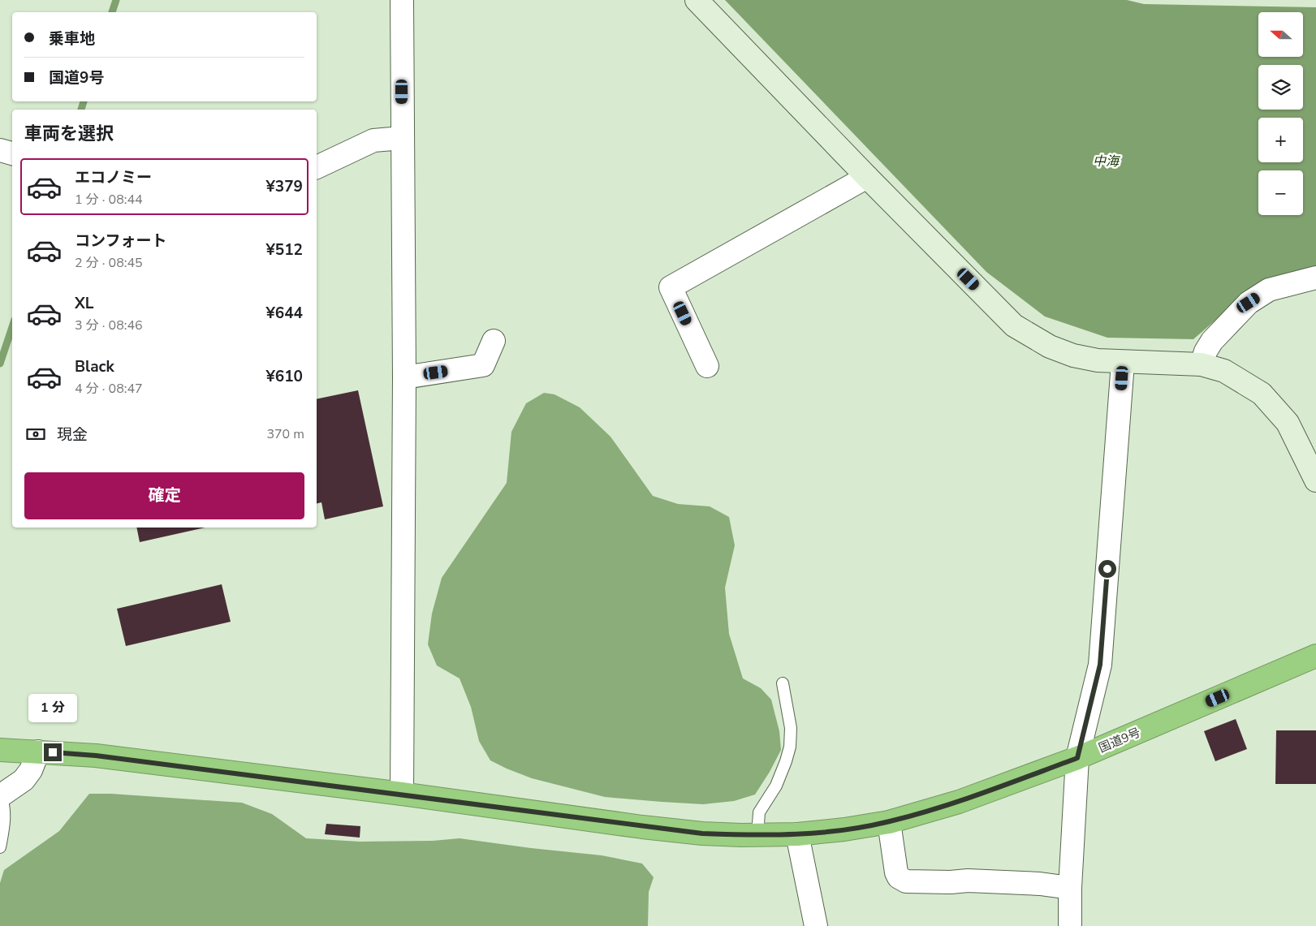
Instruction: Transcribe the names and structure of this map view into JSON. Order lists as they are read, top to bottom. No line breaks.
{"streets":{"highway":["国道9号"]},"water":["中海"],"north":"left","page":{"map_buttons":["+","−"],"banner":["乗車地","国道9号"],"heading":"車両を選択","list":[{"name":"エコノミー","note":"1 分 · 08:44","value":"¥379"},{"name":"コンフォート","note":"2 分 · 08:45","value":"¥512"},{"name":"XL","note":"3 分 · 08:46","value":"¥644"},{"name":"Black","note":"4 分 · 08:47","value":"¥610"}],"pay":["現金","370 m"],"buttons":"確定","bubble":"1 分"}}
